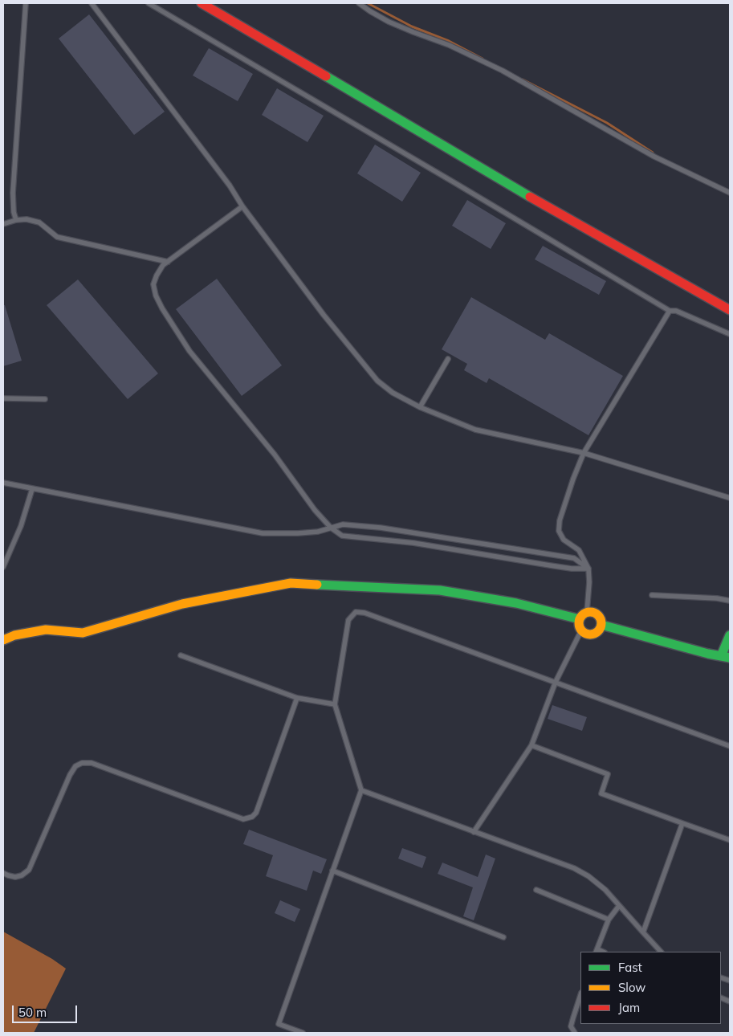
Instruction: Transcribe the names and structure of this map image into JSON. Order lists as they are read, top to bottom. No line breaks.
{"legend":["Fast","Slow","Jam"],"scale_bar":"50 m"}
